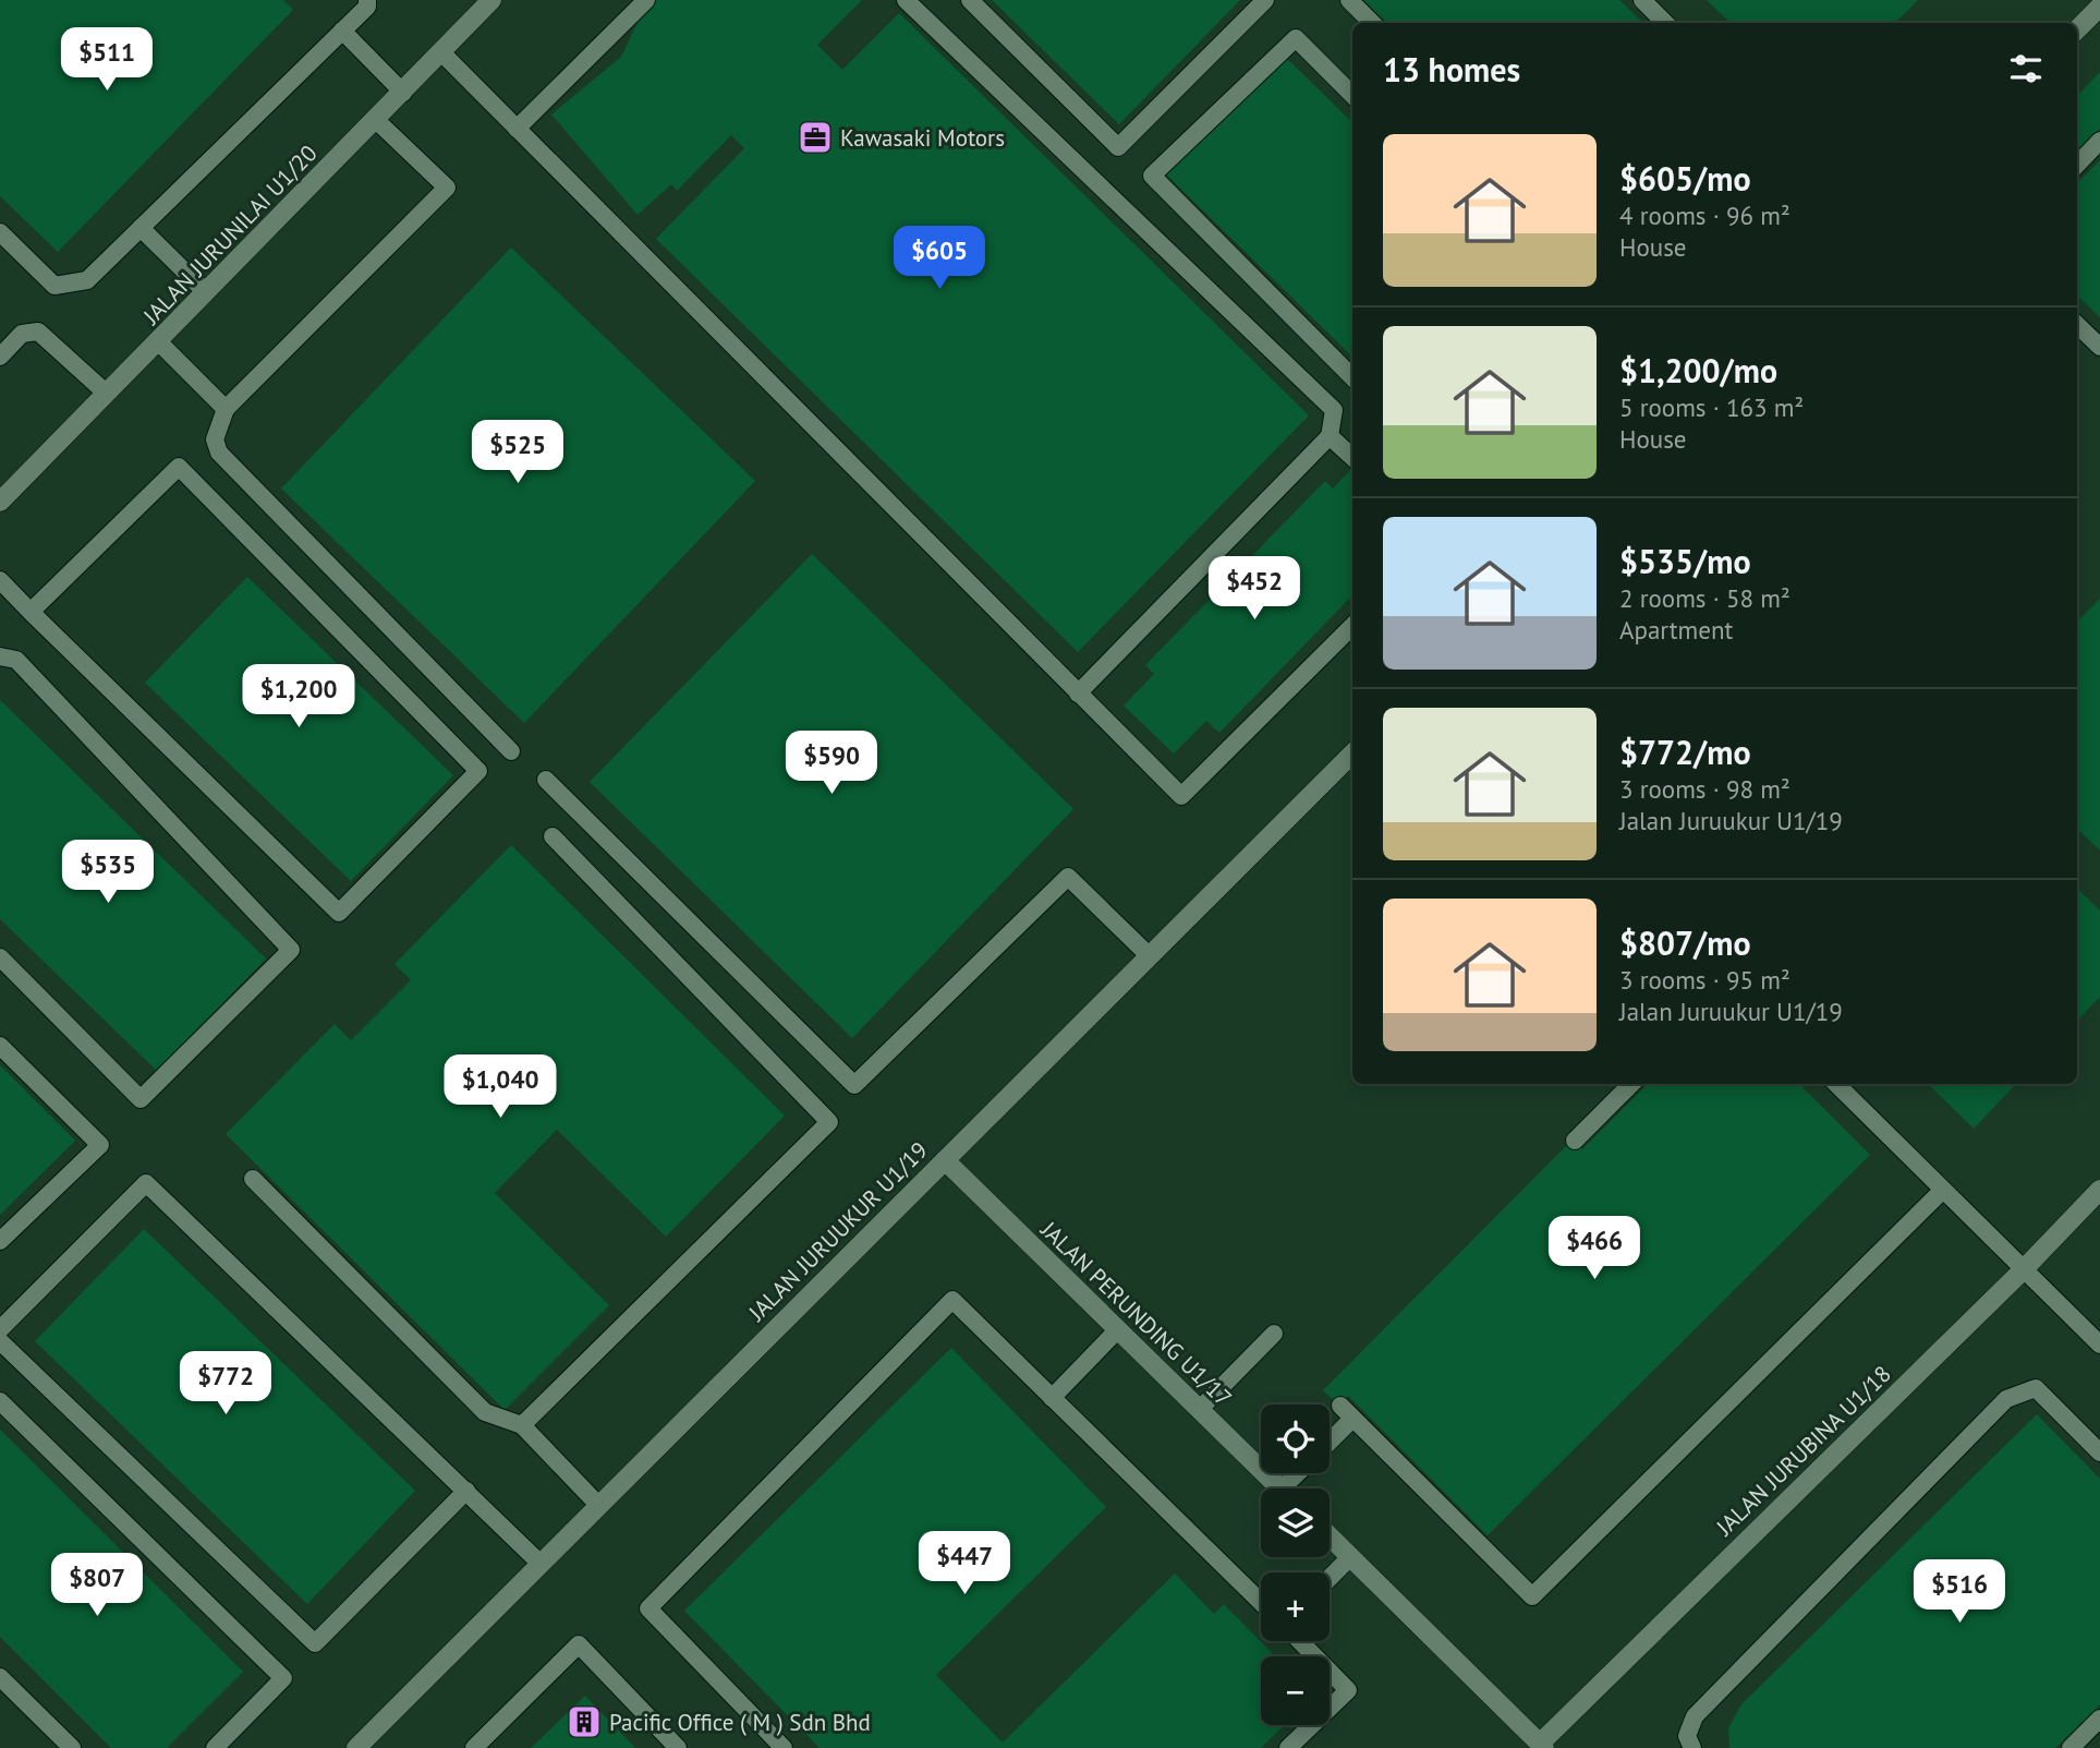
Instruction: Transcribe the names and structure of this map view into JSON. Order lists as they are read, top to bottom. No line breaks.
{"streets":{"street":["JALAN JURUNILAI U1/20","JALAN JURUUKUR U1/19","JALAN PERUNDING U1/17","JALAN JURUBINA U1/18"]},"crossings":[["JALAN JURUUKUR U1/19","JALAN PERUNDING U1/17"]],"places":{"office":["Kawasaki Motors"],"building":["Pacific Office ( M ) Sdn Bhd"]},"page":{"heading":"13 homes","price":["$511","$605","$525","$452","$1,200","$590","$535","$1,040","$466","$772","$447","$807","$516"],"list":[{"name":"$605/mo","note":"4 rooms · 96 m² · House"},{"name":"$1,200/mo","note":"5 rooms · 163 m² · House"},{"name":"$535/mo","note":"2 rooms · 58 m² · Apartment"},{"name":"$772/mo","note":"3 rooms · 98 m² · Jalan Juruukur U1/19"},{"name":"$807/mo","note":"3 rooms · 95 m² · Jalan Juruukur U1/19"}],"map_buttons":["+","−"]}}
